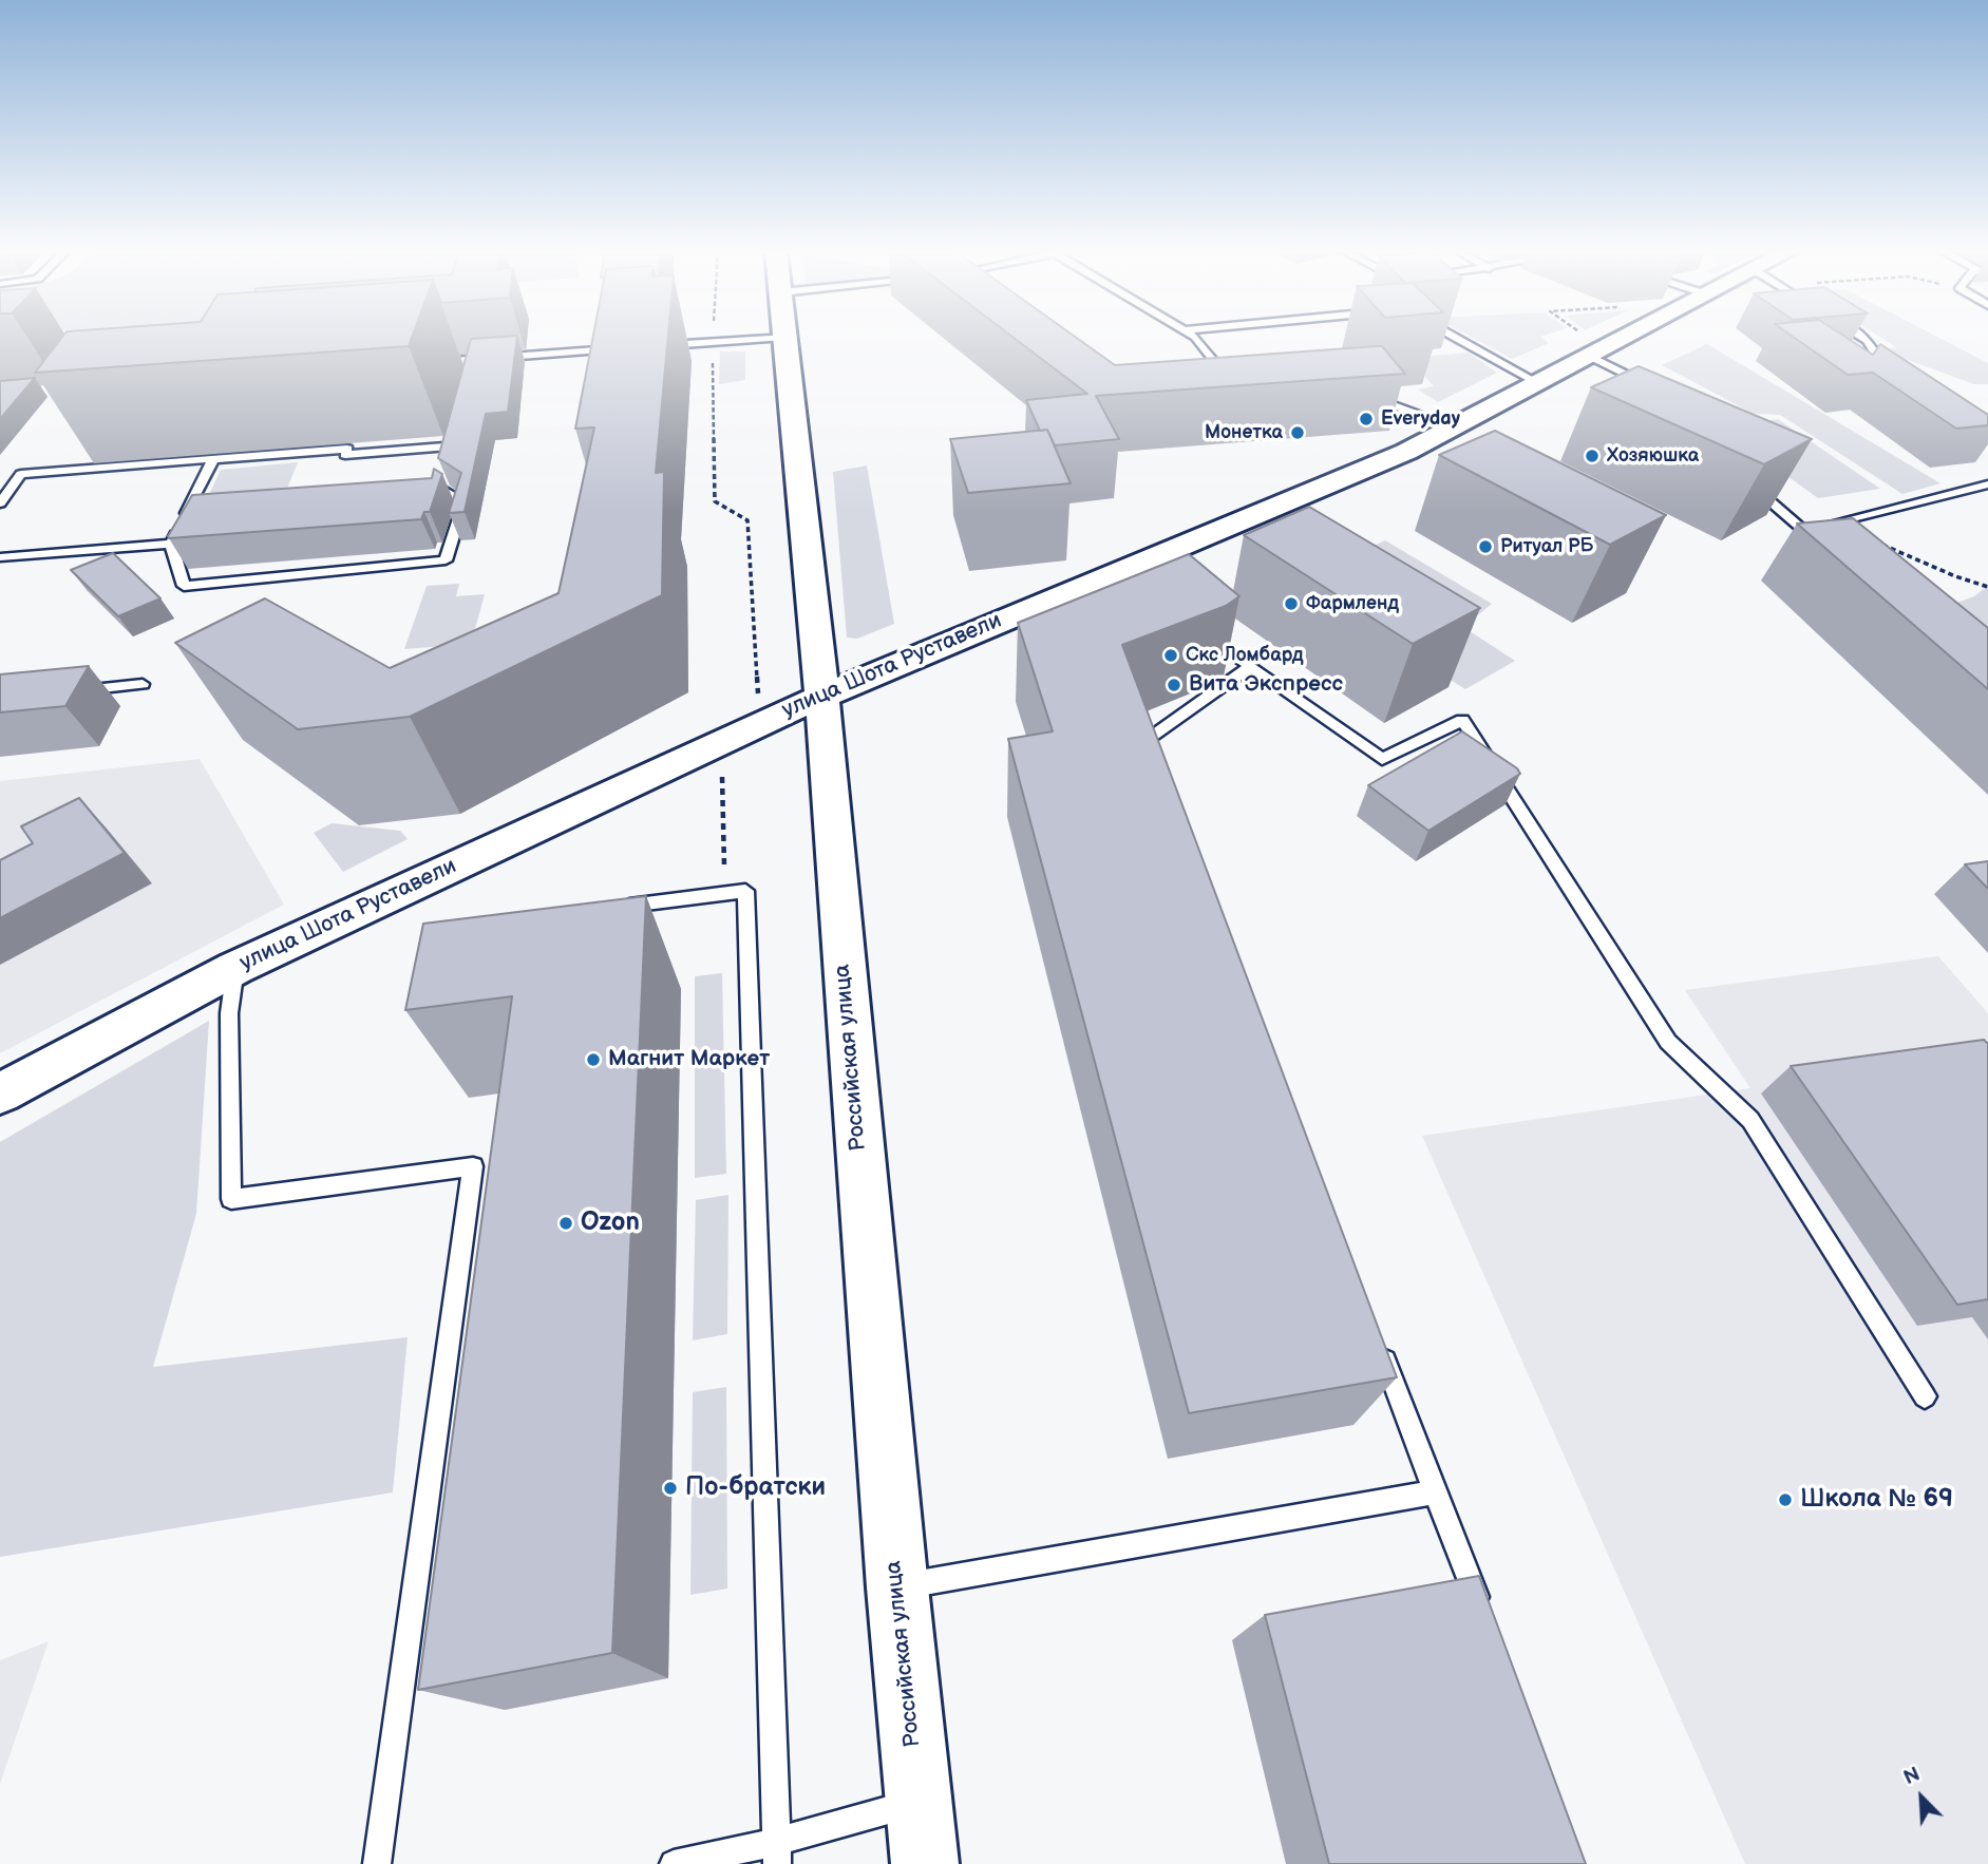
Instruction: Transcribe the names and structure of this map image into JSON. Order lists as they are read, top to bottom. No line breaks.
{"streets":{"street":["улица Шота Руставели","Российская улица"]},"crossings":[["улица Шота Руставели","Российская улица"]],"places":["Everyday","Монетка","Хозяюшка","Ритуал РБ","Фармленд","Скс Ломбард","Вита Экспресс","Магнит Маркет","Ozon","По-братски","Школа № 69"],"north":"top left"}
